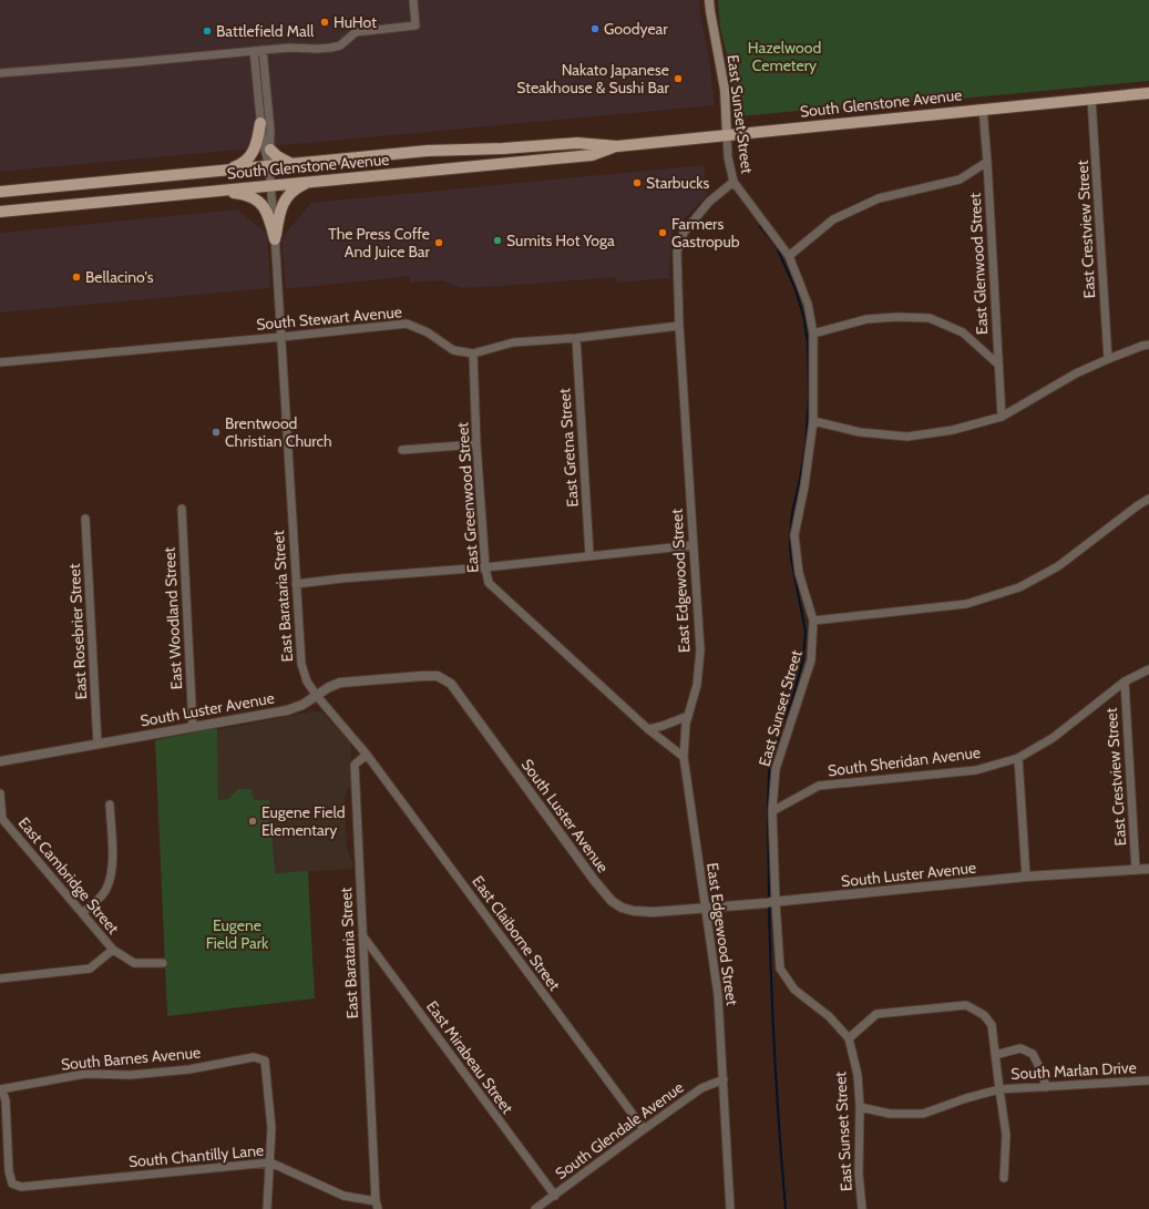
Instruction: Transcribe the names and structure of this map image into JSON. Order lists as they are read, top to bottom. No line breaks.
{"streets":{"main road":["South Glenstone Avenue","East Sunset Street"],"street":["East Crestview Street","East Glenwood Street","South Stewart Avenue","East Gretna Street","East Greenwood Street","East Edgewood Street","East Barataria Street","East Woodland Street","East Rosebrier Street","South Luster Avenue","South Sheridan Avenue","East Cambridge Street","East Claiborne Street","East Mirabeau Street","South Barnes Avenue","South Marlan Drive","South Glendale Avenue","South Chantilly Lane"]},"crossings":[["South Glenstone Avenue","East Sunset Street"],["South Glenstone Avenue","East Crestview Street"],["South Glenstone Avenue","East Glenwood Street"],["South Glenstone Avenue","East Barataria Street"],["East Sunset Street","East Edgewood Street"],["East Sunset Street","South Luster Avenue"],["East Sunset Street","South Sheridan Avenue"],["East Sunset Street","South Marlan Drive"],["East Crestview Street","South Luster Avenue"],["East Crestview Street","South Sheridan Avenue"],["South Stewart Avenue","East Gretna Street"],["South Stewart Avenue","East Greenwood Street"],["South Stewart Avenue","East Edgewood Street"],["South Stewart Avenue","East Barataria Street"],["East Greenwood Street","East Edgewood Street"],["East Edgewood Street","South Luster Avenue"],["East Edgewood Street","South Glendale Avenue"],["East Barataria Street","South Luster Avenue"],["East Barataria Street","East Claiborne Street"],["East Barataria Street","East Mirabeau Street"],["East Barataria Street","South Chantilly Lane"],["East Woodland Street","South Luster Avenue"],["East Rosebrier Street","South Luster Avenue"],["East Claiborne Street","South Glendale Avenue"],["East Mirabeau Street","South Glendale Avenue"],["South Barnes Avenue","South Chantilly Lane"]],"parks":["Hazelwood Cemetery","Eugene Field Park"],"places":["HuHot","Goodyear","Battlefield Mall","Nakato Japanese Steakhouse & Sushi Bar","Starbucks","Farmers Gastropub","Sumits Hot Yoga","The Press Coffe And Juice Bar","Bellacino's","Brentwood Christian Church","Eugene Field Elementary"]}
